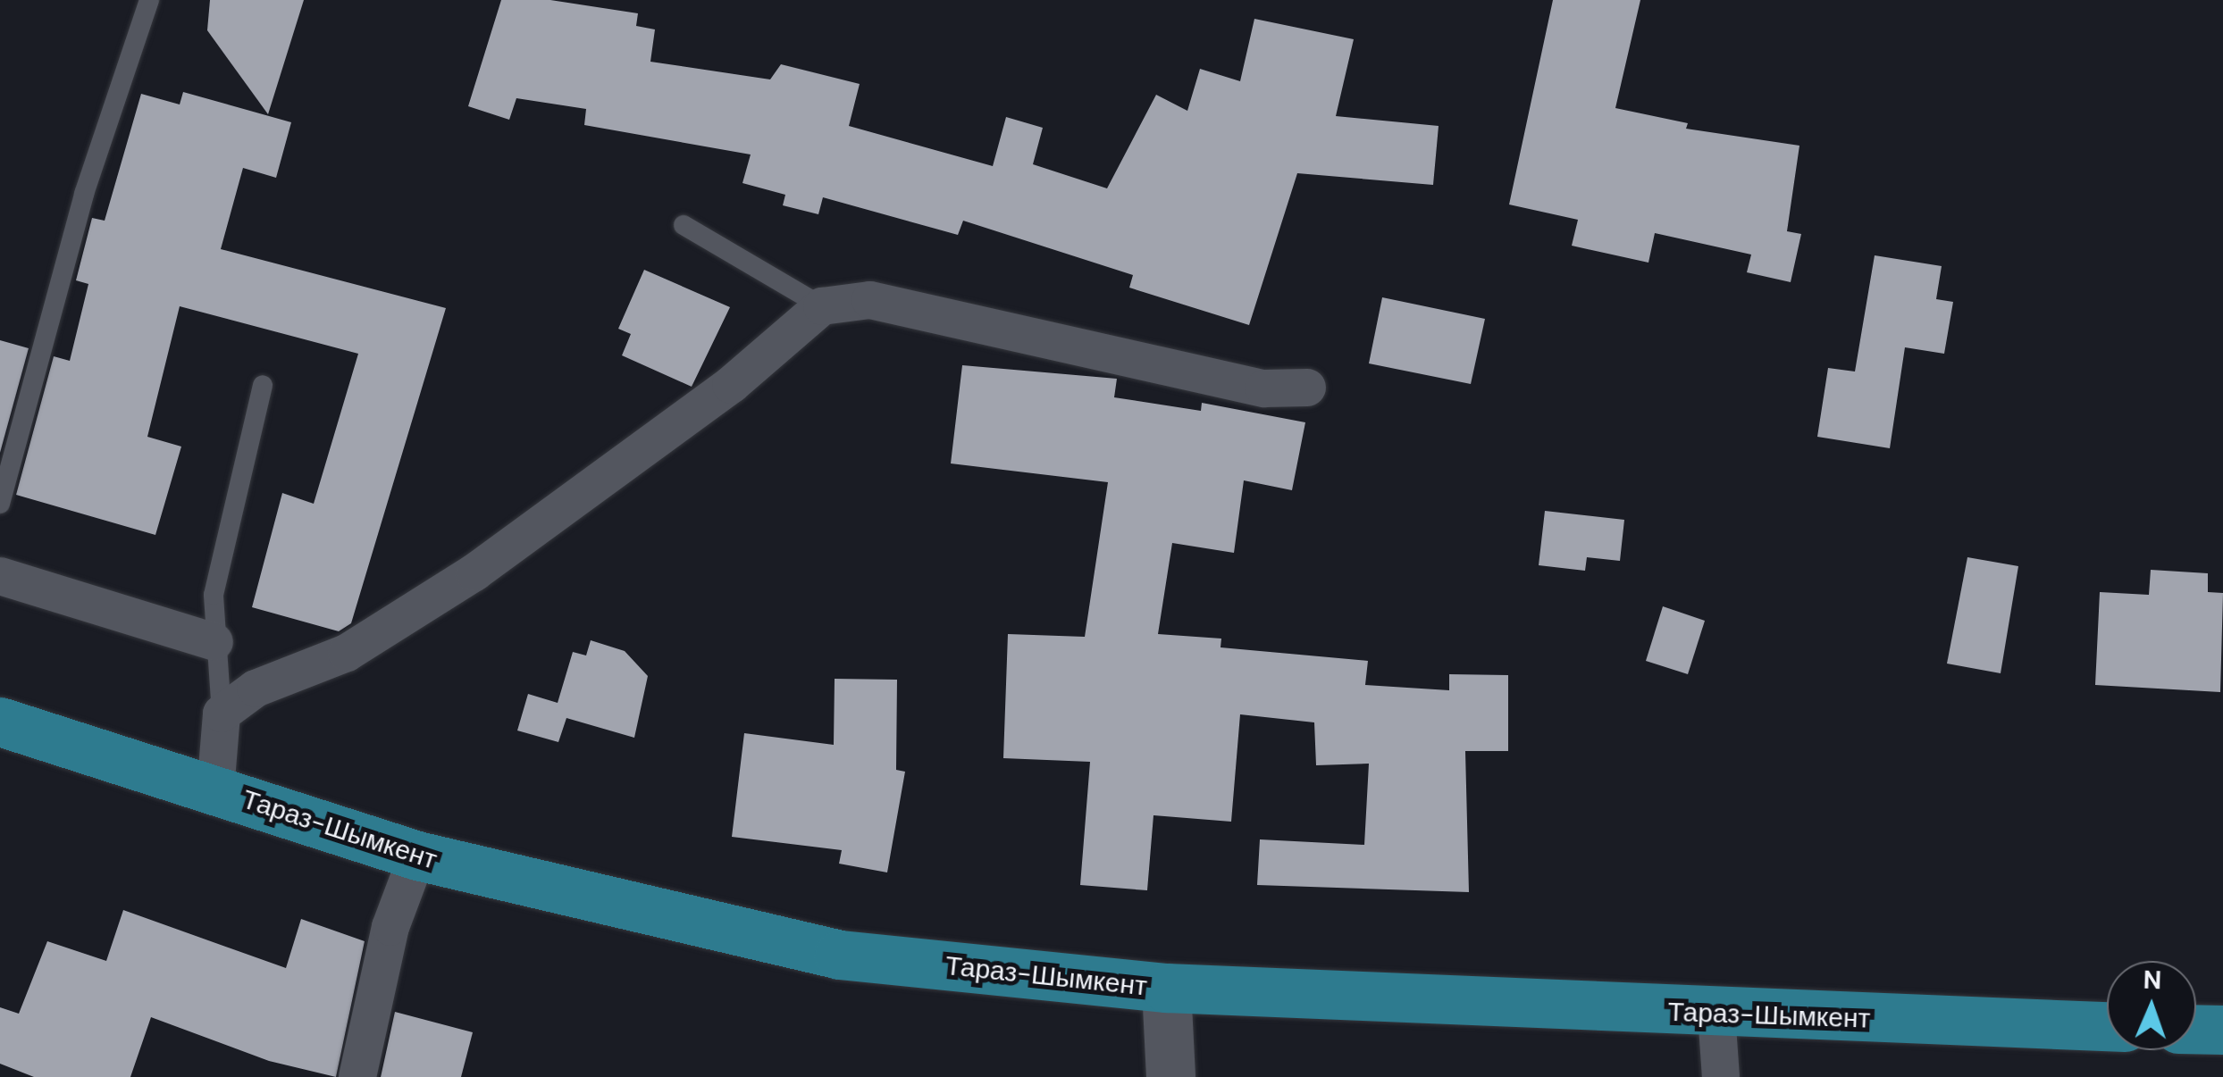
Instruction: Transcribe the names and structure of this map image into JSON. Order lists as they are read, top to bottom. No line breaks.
{"streets":{"main road":["Тараз-Шымкент"]},"north":"top"}
